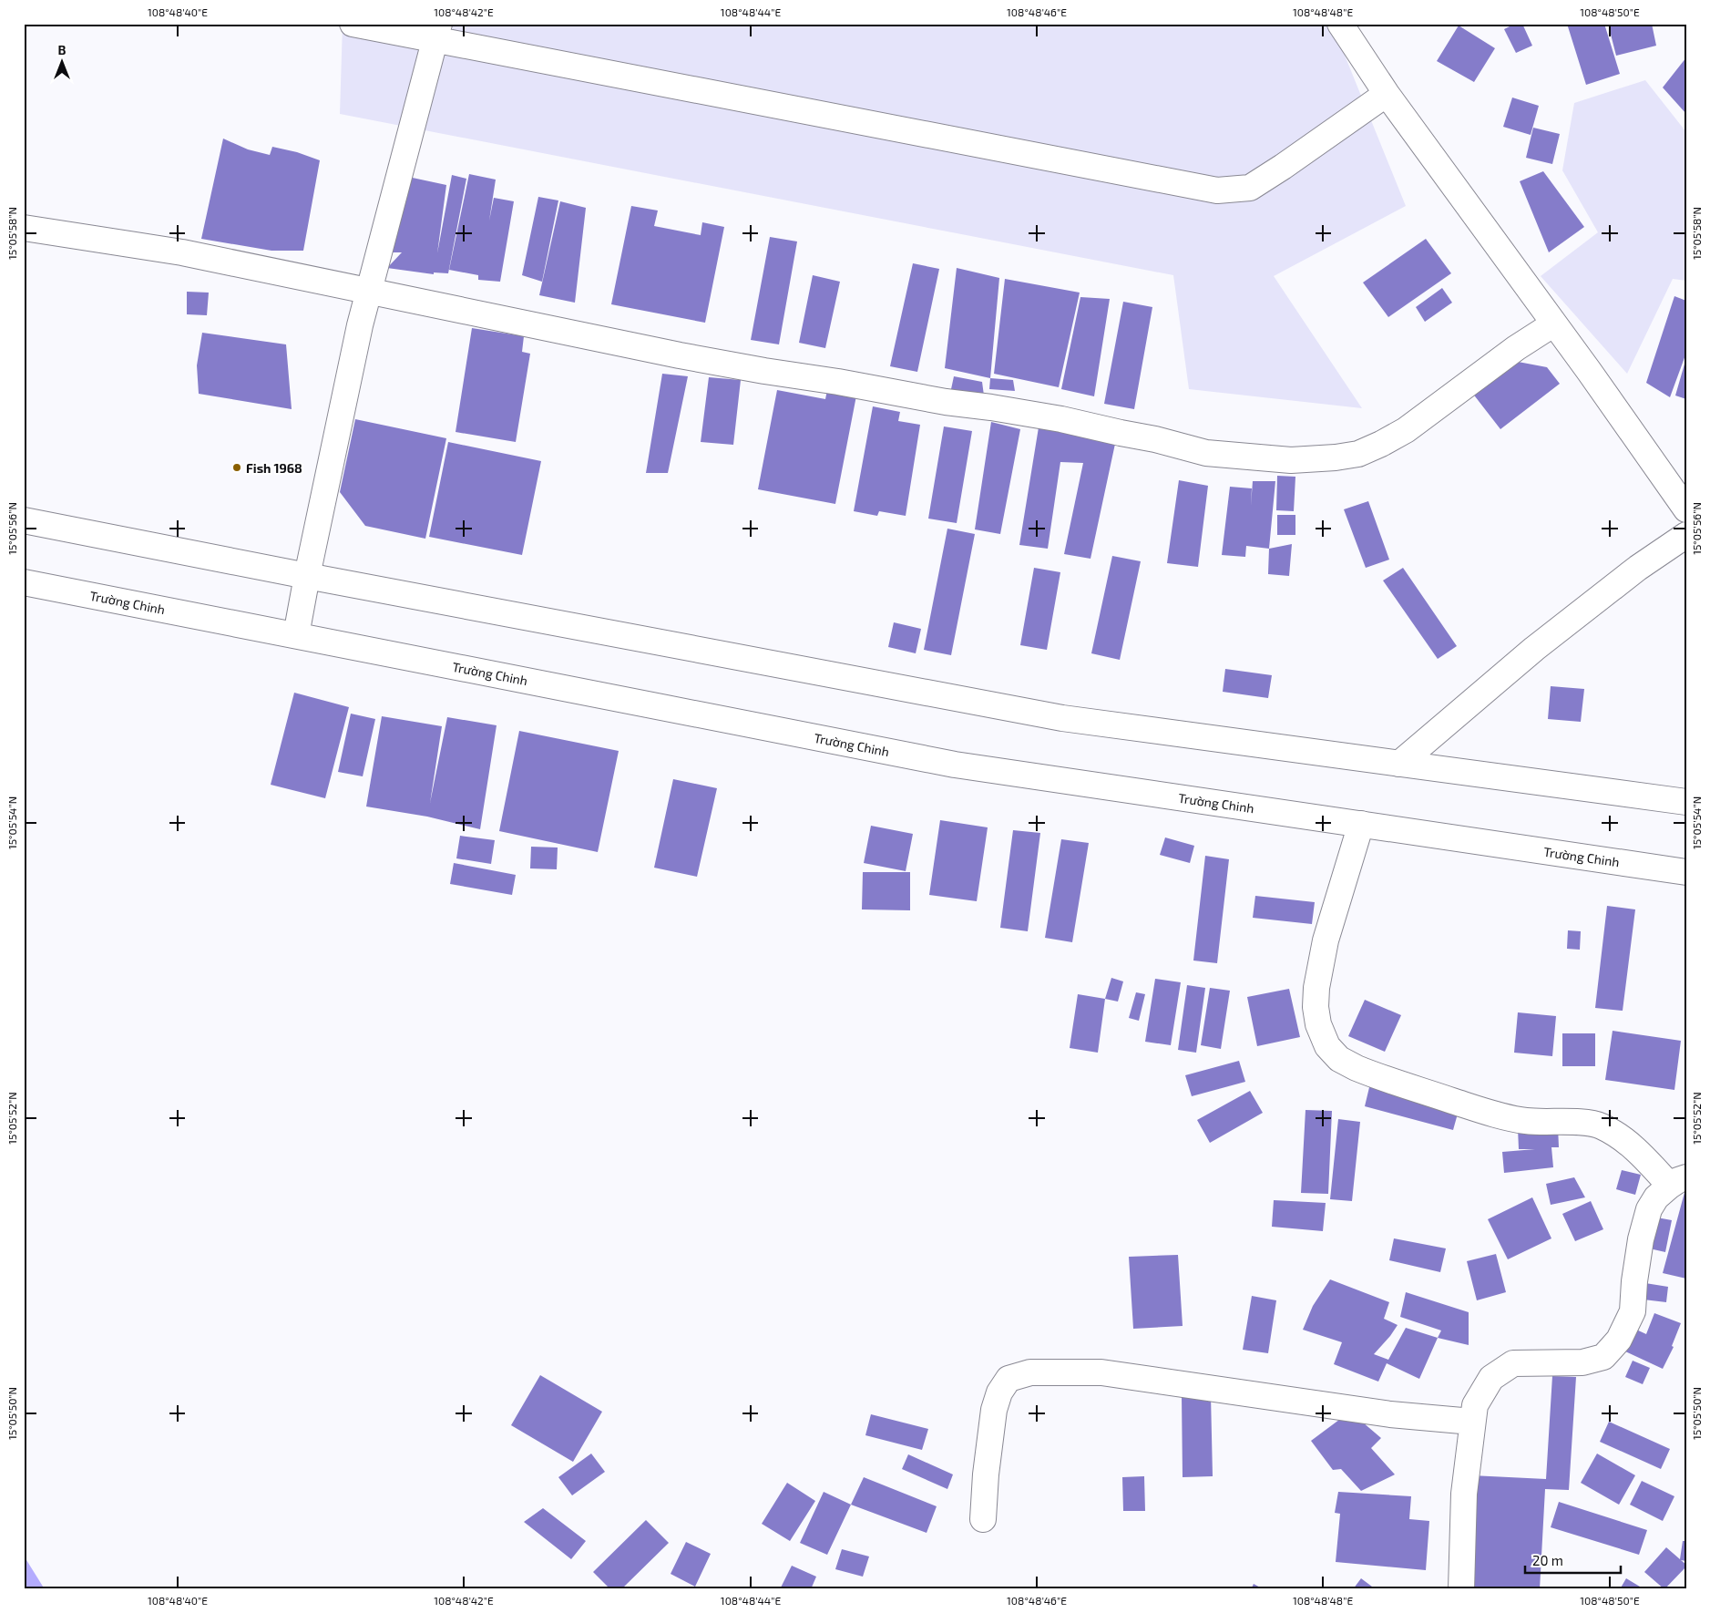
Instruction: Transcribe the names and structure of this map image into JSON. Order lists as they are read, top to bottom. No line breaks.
{"streets":{"street":["Trường Chinh"]},"places":["Fish 1968"],"scale_bar":"20 m","north":"top","coordinates":["108°48'40\"E","108°48'42\"E","108°48'44\"E","108°48'46\"E","108°48'48\"E","108°48'50\"E","15°05'58\"N","15°05'56\"N","15°05'54\"N","15°05'52\"N","15°05'50\"N"]}
